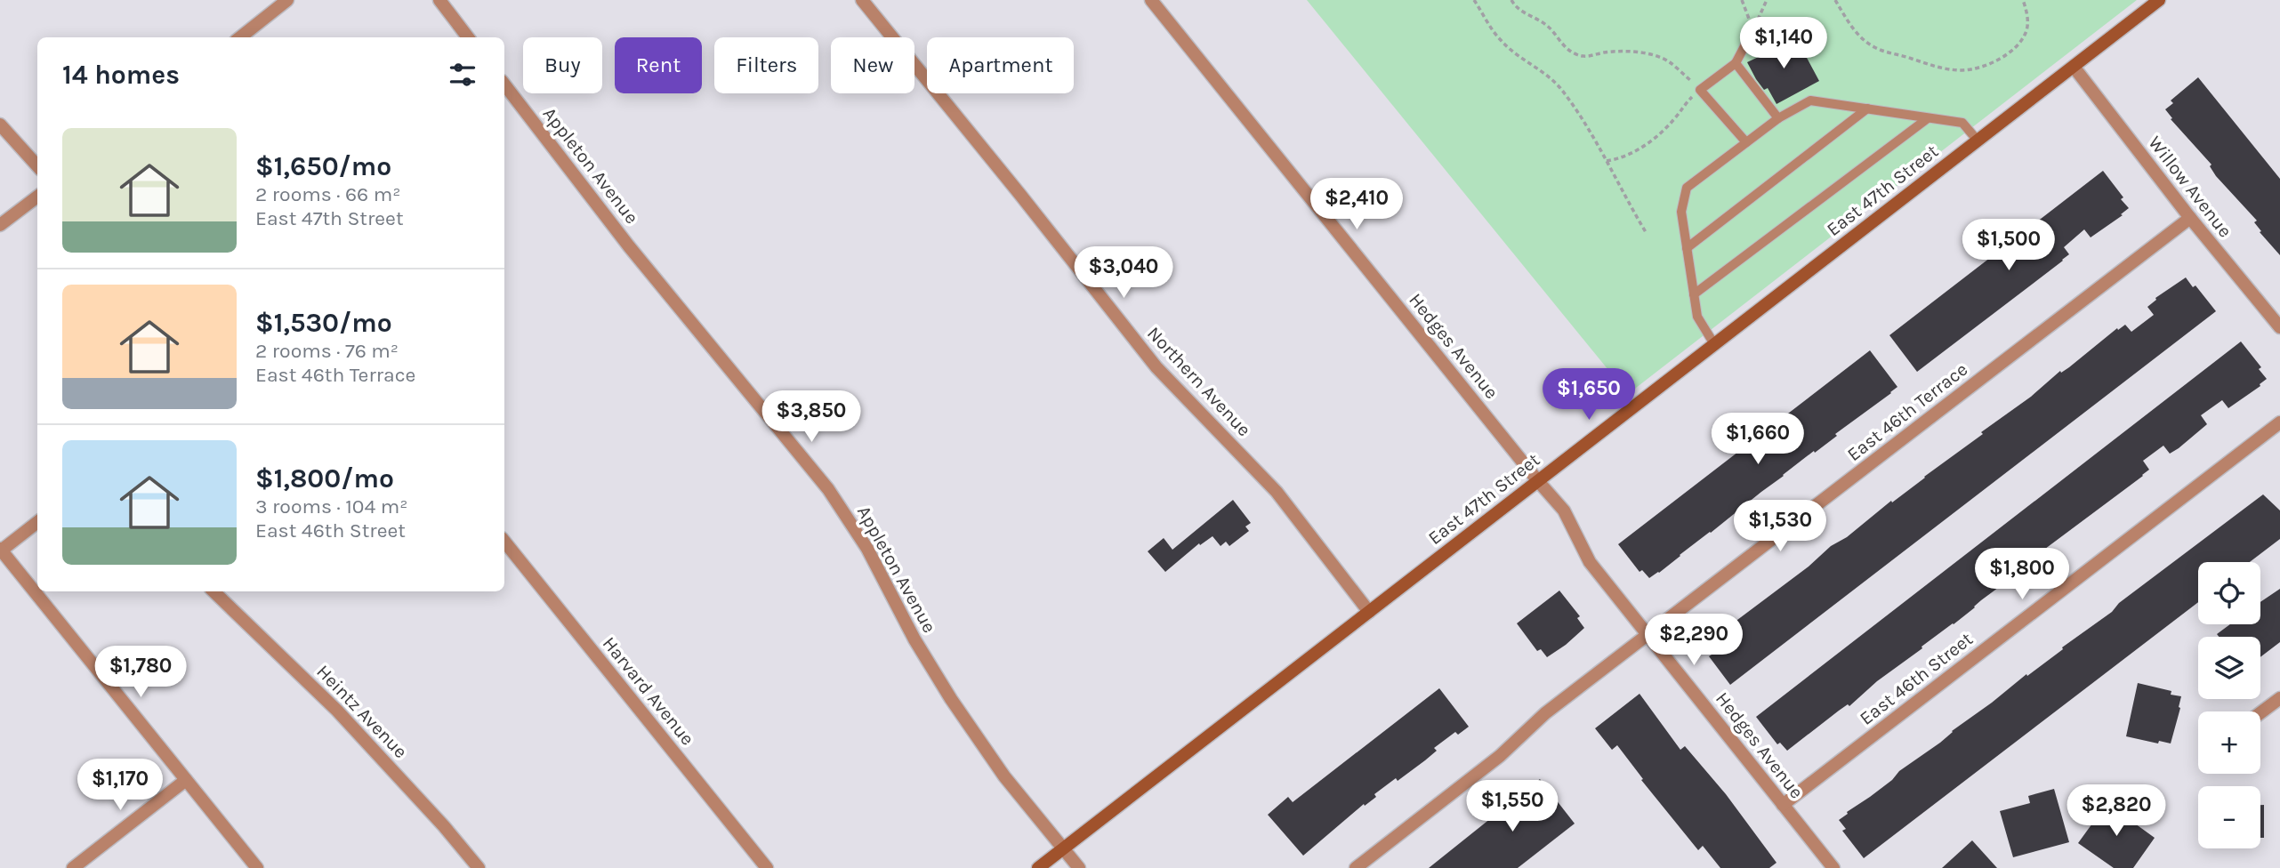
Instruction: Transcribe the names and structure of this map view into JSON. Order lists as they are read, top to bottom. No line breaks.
{"streets":{"main road":["East 47th Street"],"street":["Appleton Avenue","Willow Avenue","Hedges Avenue","Northern Avenue","East 46th Terrace","East 46th Street","Harvard Avenue","Heintz Avenue"]},"crossings":[["Appleton Avenue","East 47th Street"],["Willow Avenue","East 47th Street"],["Willow Avenue","East 46th Terrace"],["East 47th Street","Hedges Avenue"],["East 47th Street","Northern Avenue"],["Hedges Avenue","East 46th Terrace"],["Hedges Avenue","East 46th Street"]],"page":{"price":["$1,140","$2,410","$1,500","$3,040","$1,650","$3,850","$1,660","$1,530","$1,800","$2,290","$1,780","$1,170","$1,550","$2,820"],"chip":["Buy","Rent","Filters","New","Apartment"],"heading":"14 homes","list":[{"name":"$1,650/mo","note":"2 rooms · 66 m² · East 47th Street"},{"name":"$1,530/mo","note":"2 rooms · 76 m² · East 46th Terrace"},{"name":"$1,800/mo","note":"3 rooms · 104 m² · East 46th Street"}],"map_buttons":["+","−"]}}
